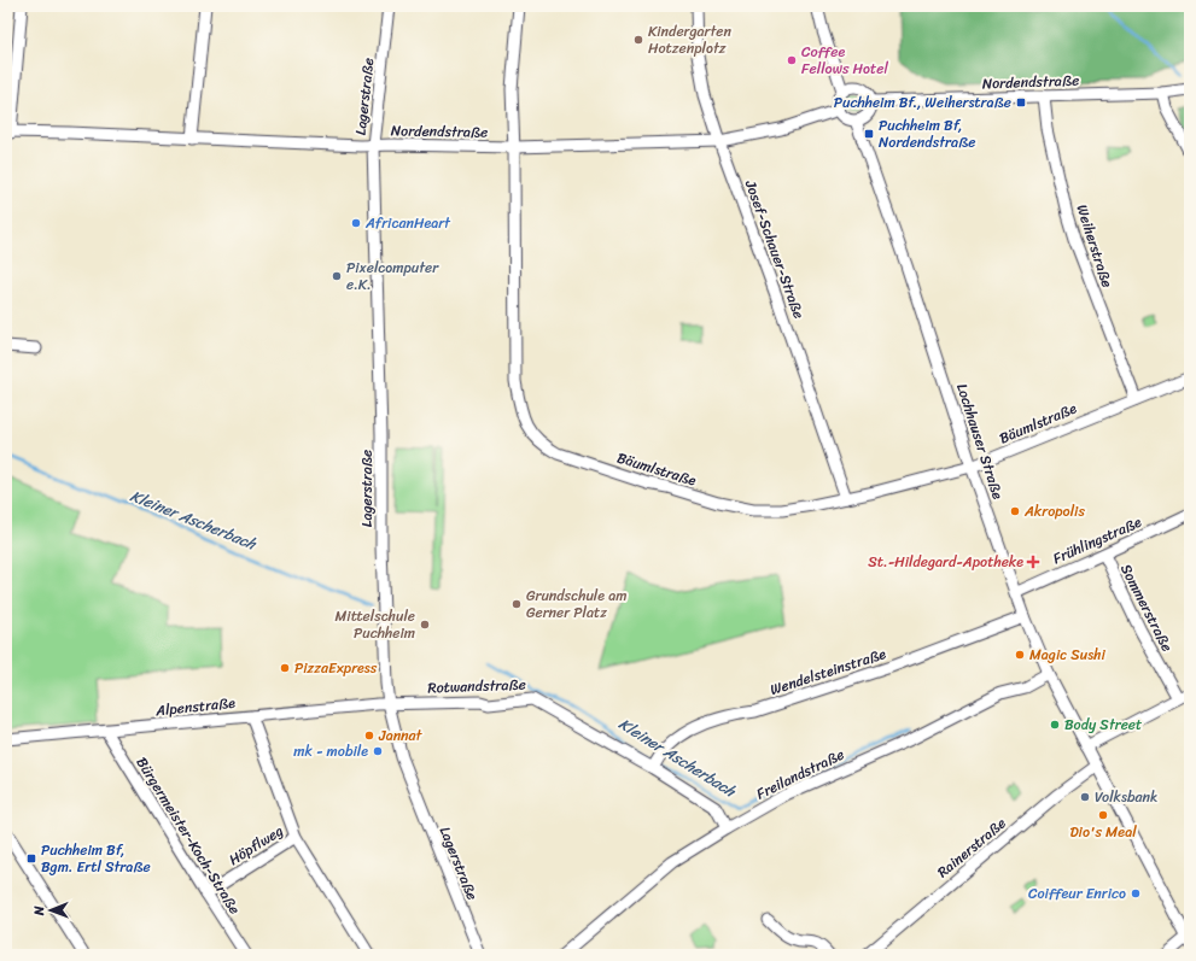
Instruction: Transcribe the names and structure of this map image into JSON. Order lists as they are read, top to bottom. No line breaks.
{"streets":{"street":["Nordendstraße","Lagerstraße","Weiherstraße","Josef-Schauer-Straße","Bäumlstraße","Lochhauser Straße","Frühlingstraße","Sommerstraße","Wendelsteinstraße","Rotwandstraße","Alpenstraße","Freilandstraße","Bürgermeister-Koch-Straße","Höpflweg","Rainerstraße"]},"crossings":[["Nordendstraße","Lagerstraße"],["Nordendstraße","Weiherstraße"],["Nordendstraße","Josef-Schauer-Straße"],["Nordendstraße","Bäumlstraße"],["Nordendstraße","Lochhauser Straße"],["Lagerstraße","Rotwandstraße"],["Lagerstraße","Alpenstraße"],["Weiherstraße","Bäumlstraße"],["Josef-Schauer-Straße","Bäumlstraße"],["Bäumlstraße","Lochhauser Straße"],["Lochhauser Straße","Frühlingstraße"],["Lochhauser Straße","Wendelsteinstraße"],["Lochhauser Straße","Freilandstraße"],["Lochhauser Straße","Rainerstraße"],["Frühlingstraße","Sommerstraße"],["Wendelsteinstraße","Rotwandstraße"],["Rotwandstraße","Alpenstraße"],["Rotwandstraße","Freilandstraße"],["Alpenstraße","Bürgermeister-Koch-Straße"],["Bürgermeister-Koch-Straße","Höpflweg"]],"water":["Kleiner Ascherbach"],"places":{"other":["Kindergarten Hotzenplotz","Coffee Fellows Hotel","AfricanHeart","Pixelcomputer e.K.","Akropolis","Grundschule am Gerner Platz","Mittelschule Puchheim","Magic Sushi","PizzaExpress","Body Street","Jannat","mk - mobile","Volksbank","Dio's Meal","Coiffeur Enrico"],"transit":["Puchheim Bf., Weiherstraße","Puchheim Bf, Nordendstraße","Puchheim Bf, Bgm. Ertl Straße"],"health":["St.-Hildegard-Apotheke"]},"north":"left"}
